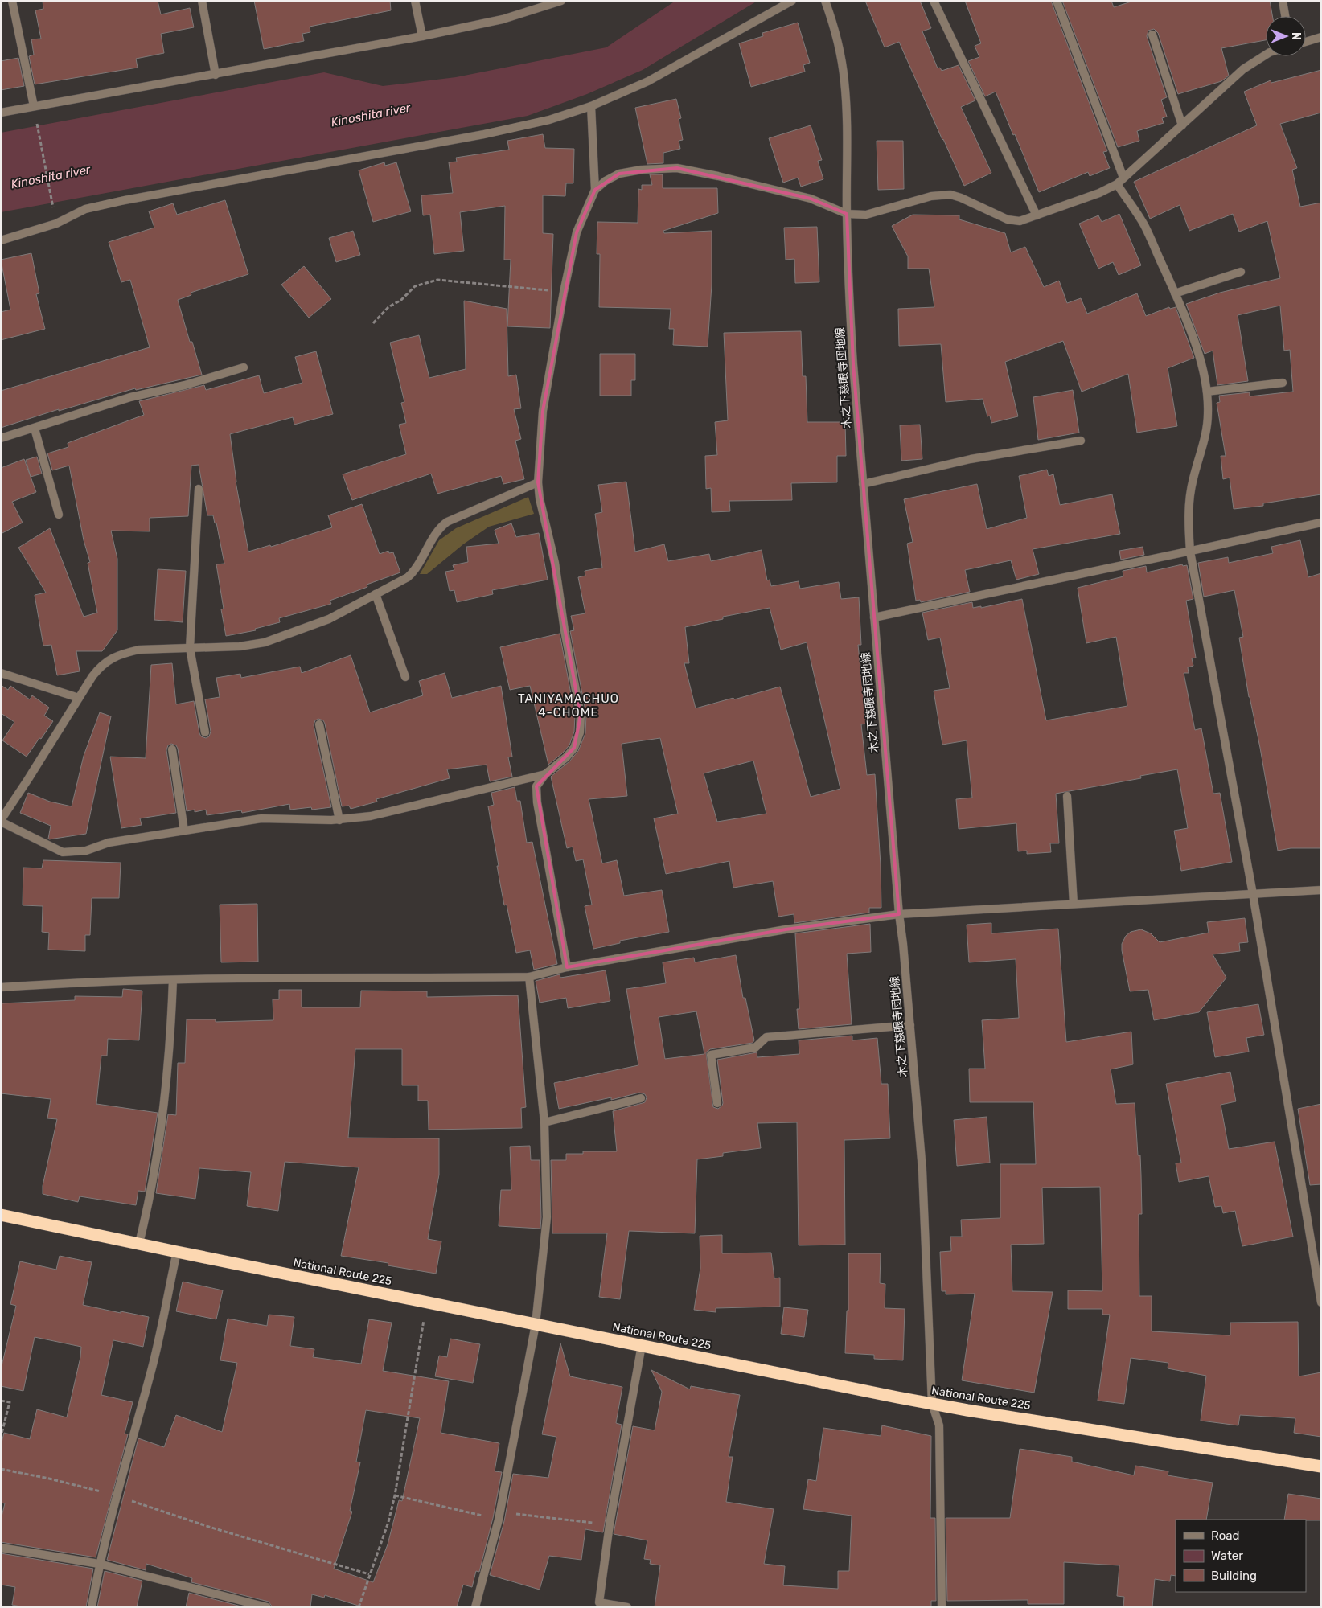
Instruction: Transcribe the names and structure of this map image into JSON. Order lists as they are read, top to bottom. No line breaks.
{"streets":{"highway":["National Route 225"],"street":["木之下慈眼寺団地線"]},"crossings":[["木之下慈眼寺団地線","National Route 225"]],"districts":["TANIYAMACHUO 4-CHOME"],"water":["Kinoshita river"],"legend":["Road","Water","Building"],"north":"right"}
